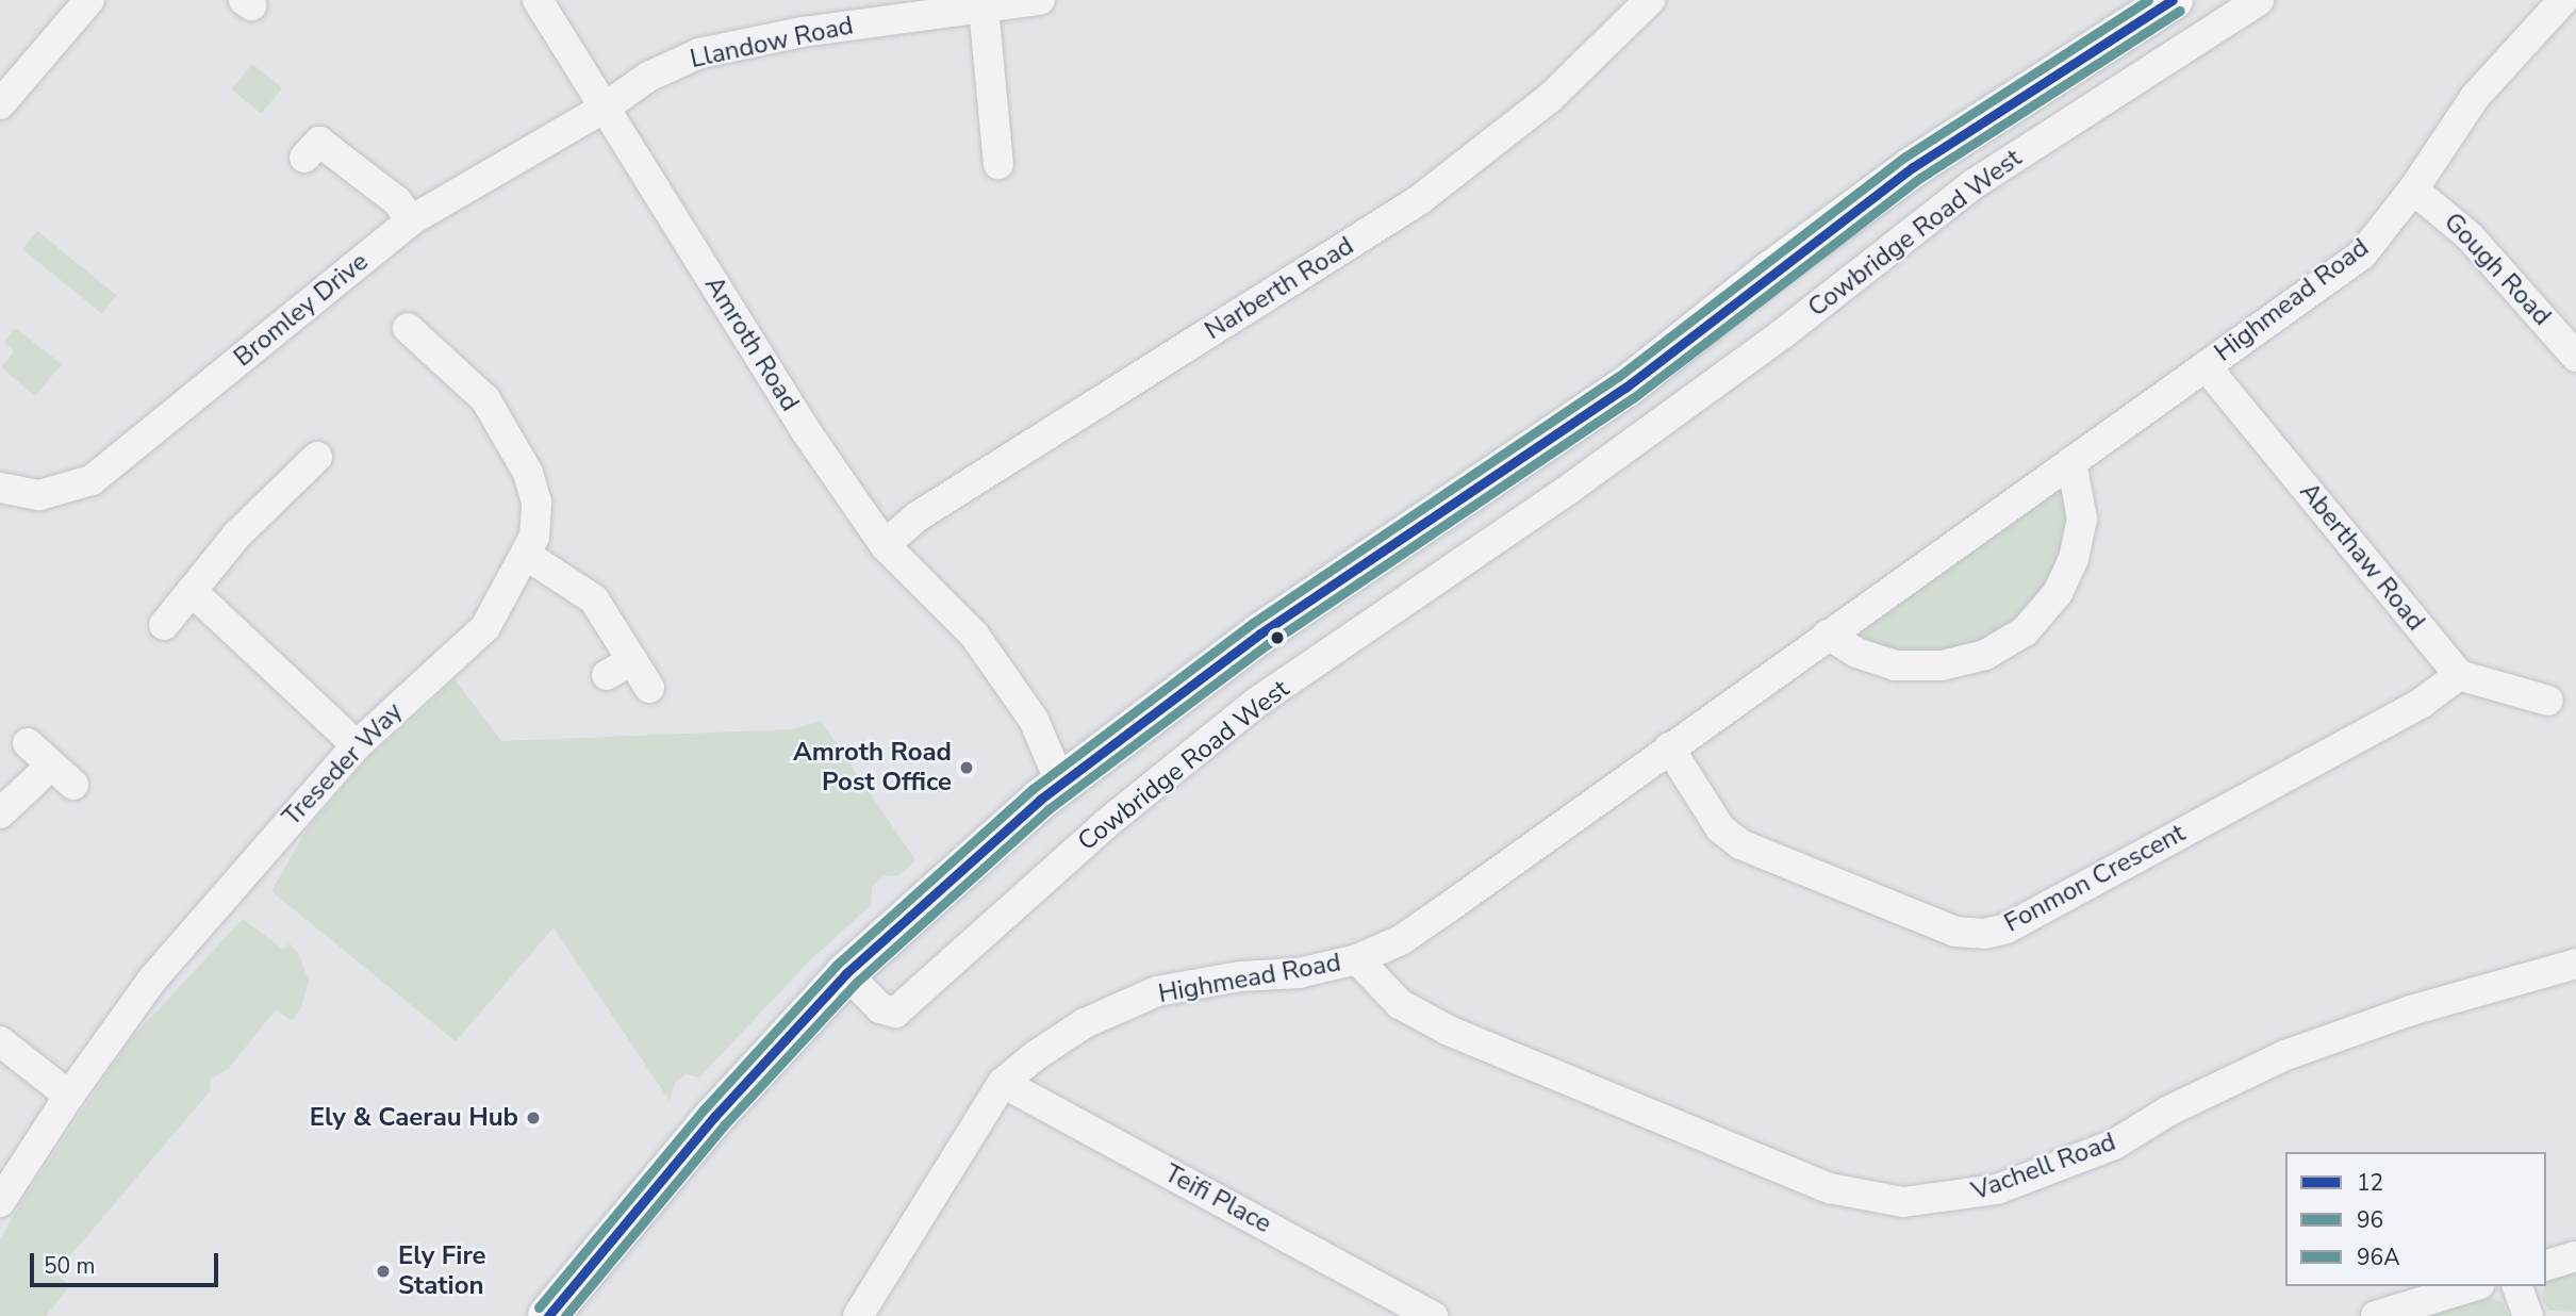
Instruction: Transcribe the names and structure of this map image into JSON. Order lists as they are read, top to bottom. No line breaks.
{"streets":{"highway":["Cowbridge Road West"],"street":["Llandow Road","Gough Road","Narberth Road","Highmead Road","Bromley Drive","Amroth Road","Aberthaw Road","Treseder Way","Fonmon Crescent","Vachell Road","Teifi Place"]},"crossings":[["Llandow Road","Bromley Drive"],["Llandow Road","Amroth Road"],["Cowbridge Road West","Amroth Road"],["Gough Road","Highmead Road"],["Narberth Road","Amroth Road"],["Highmead Road","Aberthaw Road"],["Highmead Road","Fonmon Crescent"],["Highmead Road","Vachell Road"],["Highmead Road","Teifi Place"],["Bromley Drive","Amroth Road"],["Aberthaw Road","Fonmon Crescent"]],"places":["Amroth Road Post Office","Ely & Caerau Hub","Ely Fire Station"],"lines":["transit line 12","transit line 96A","transit line 96"],"legend":["12","96","96A"],"scale_bar":"50 m"}
